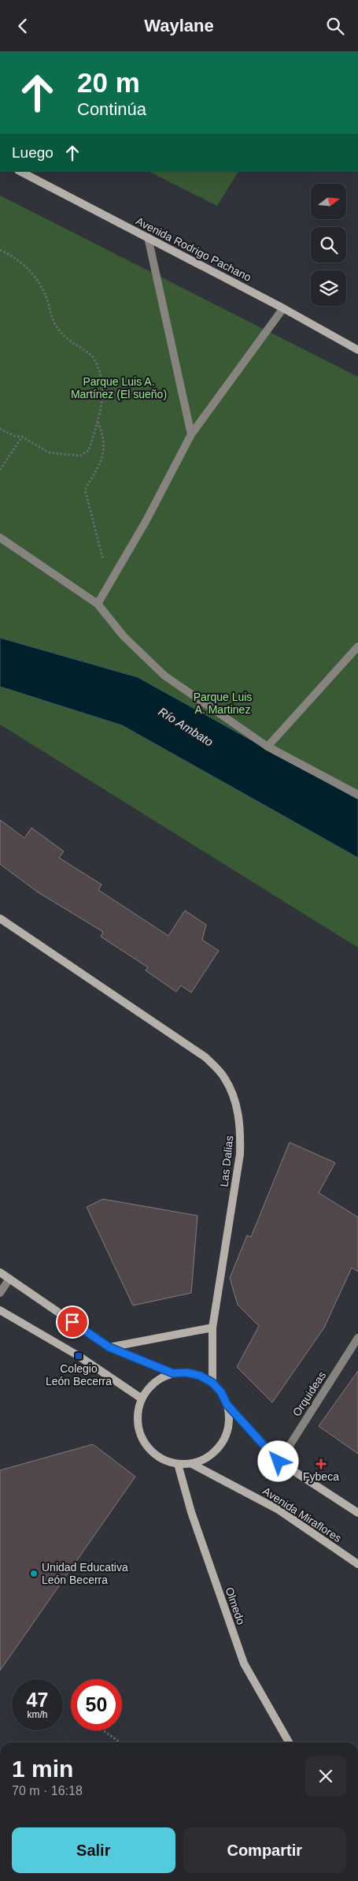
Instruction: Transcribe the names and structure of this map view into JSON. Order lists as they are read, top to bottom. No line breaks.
{"streets":{"main road":["Avenida Rodrigo Pachano","Las Dalias","Avenida Miraflores","Olmedo"],"street":["Orquideas"]},"crossings":[["Las Dalias","Avenida Miraflores"],["Las Dalias","Olmedo"],["Avenida Miraflores","Olmedo"]],"water":["Río Ambato"],"parks":["Parque Luis A. Martínez (El sueño)","Parque Luis A. Martinez"],"places":{"transit":["Colegio León Becerra"],"health":["Fybeca"],"other":["Unidad Educativa León Becerra"]},"north":"right","page":{"header":"Waylane","turn":["20 m","Continúa"],"then":"Luego","speed":"47 km/h","limit":"50","heading":["1 min","70 m · 16:18"],"buttons":["Salir","Compartir"]}}
